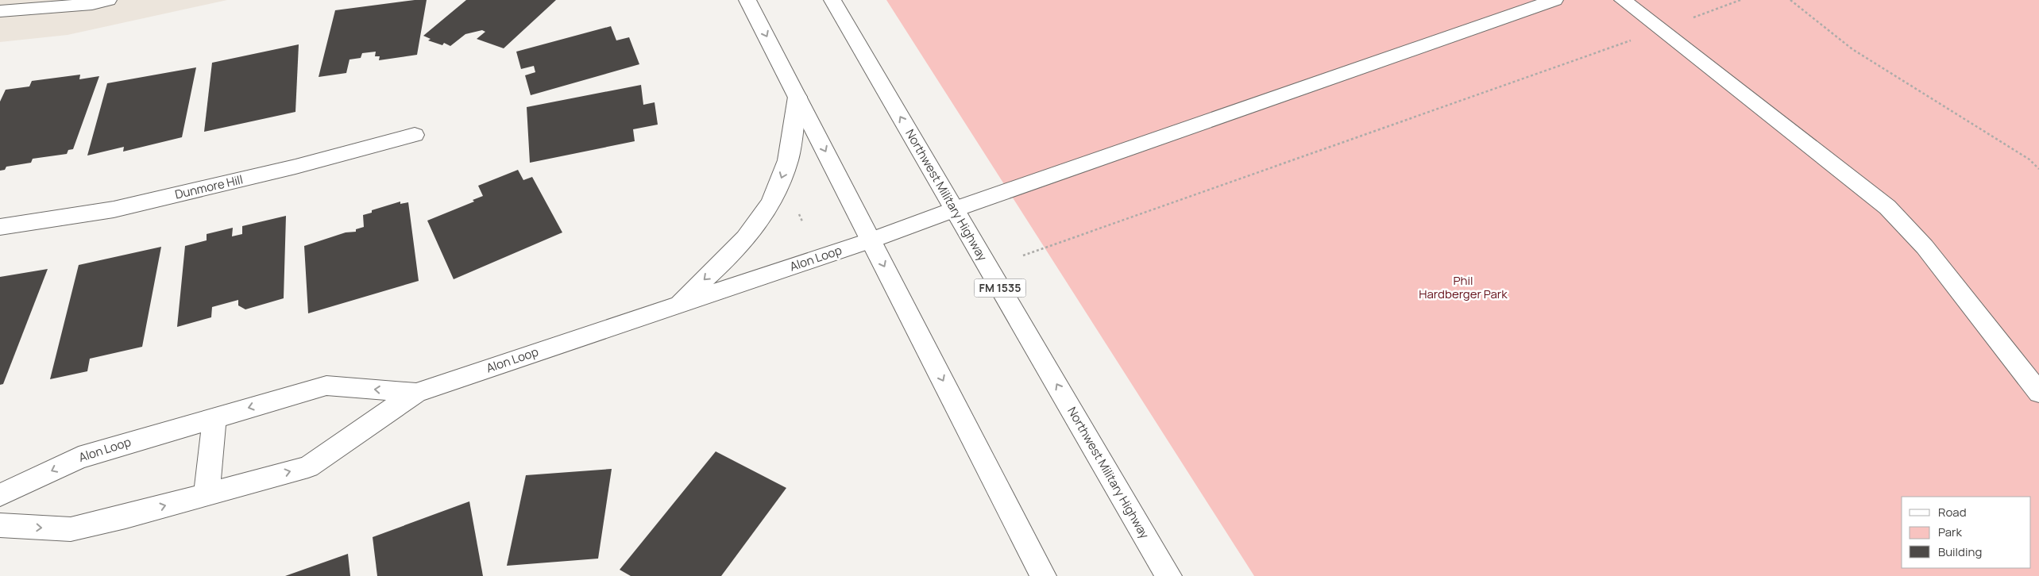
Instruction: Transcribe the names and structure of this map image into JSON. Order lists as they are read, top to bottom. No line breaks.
{"streets":{"street":["Dunmore Hill","Northwest Military Highway","Alon Loop","FM 1535"]},"crossings":[["Northwest Military Highway","Alon Loop"]],"parks":["Phil Hardberger Park"],"legend":["Road","Park","Building"]}
